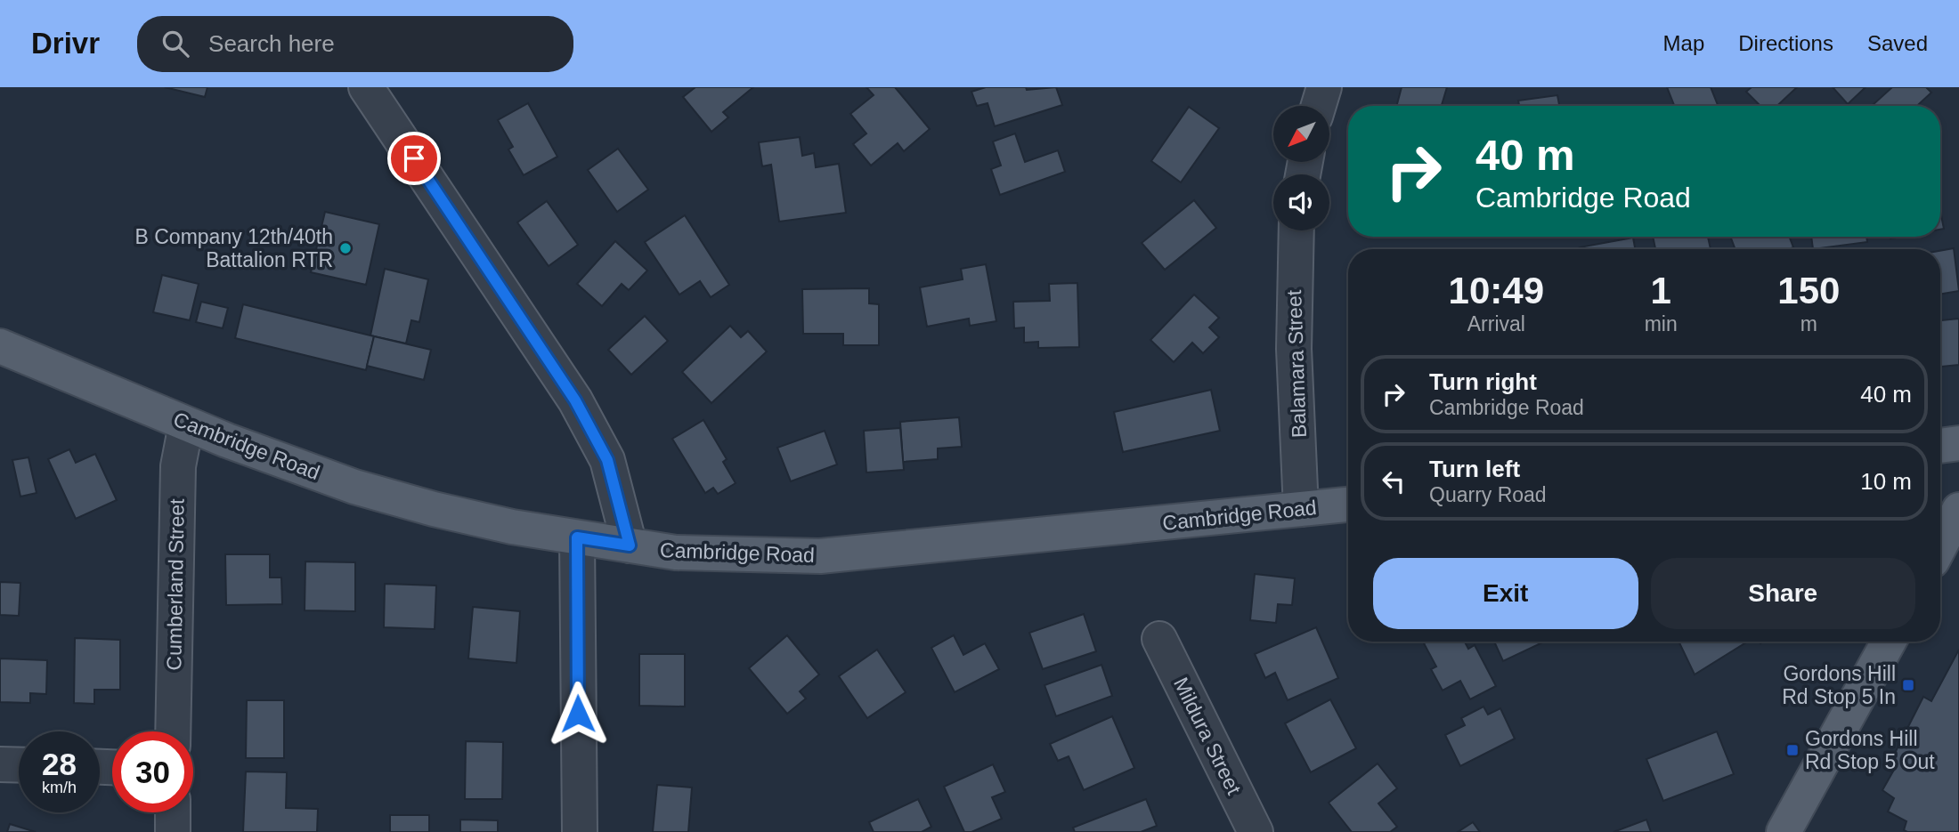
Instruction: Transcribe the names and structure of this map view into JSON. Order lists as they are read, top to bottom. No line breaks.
{"streets":{"main road":["Cambridge Road"],"street":["Balamara Street","Cumberland Street","Mildura Street"]},"crossings":[["Balamara Street","Cambridge Road"],["Cambridge Road","Cumberland Street"]],"places":{"other":["B Company 12th/40th Battalion RTR"],"transit":["Gordons Hill Rd Stop 5 In","Gordons Hill Rd Stop 5 Out"]},"north":"bottom left","page":{"header":"Drivr","search":"Search here","nav":["Map","Directions","Saved"],"turn":["40 m","Cambridge Road"],"eta":["10:49","Arrival","1","min","150","m"],"list":[{"name":"Turn right","note":"Cambridge Road","value":"40 m"},{"name":"Turn left","note":"Quarry Road","value":"10 m"}],"buttons":["Exit","Share"],"speed":"28 km/h","limit":"30"}}
